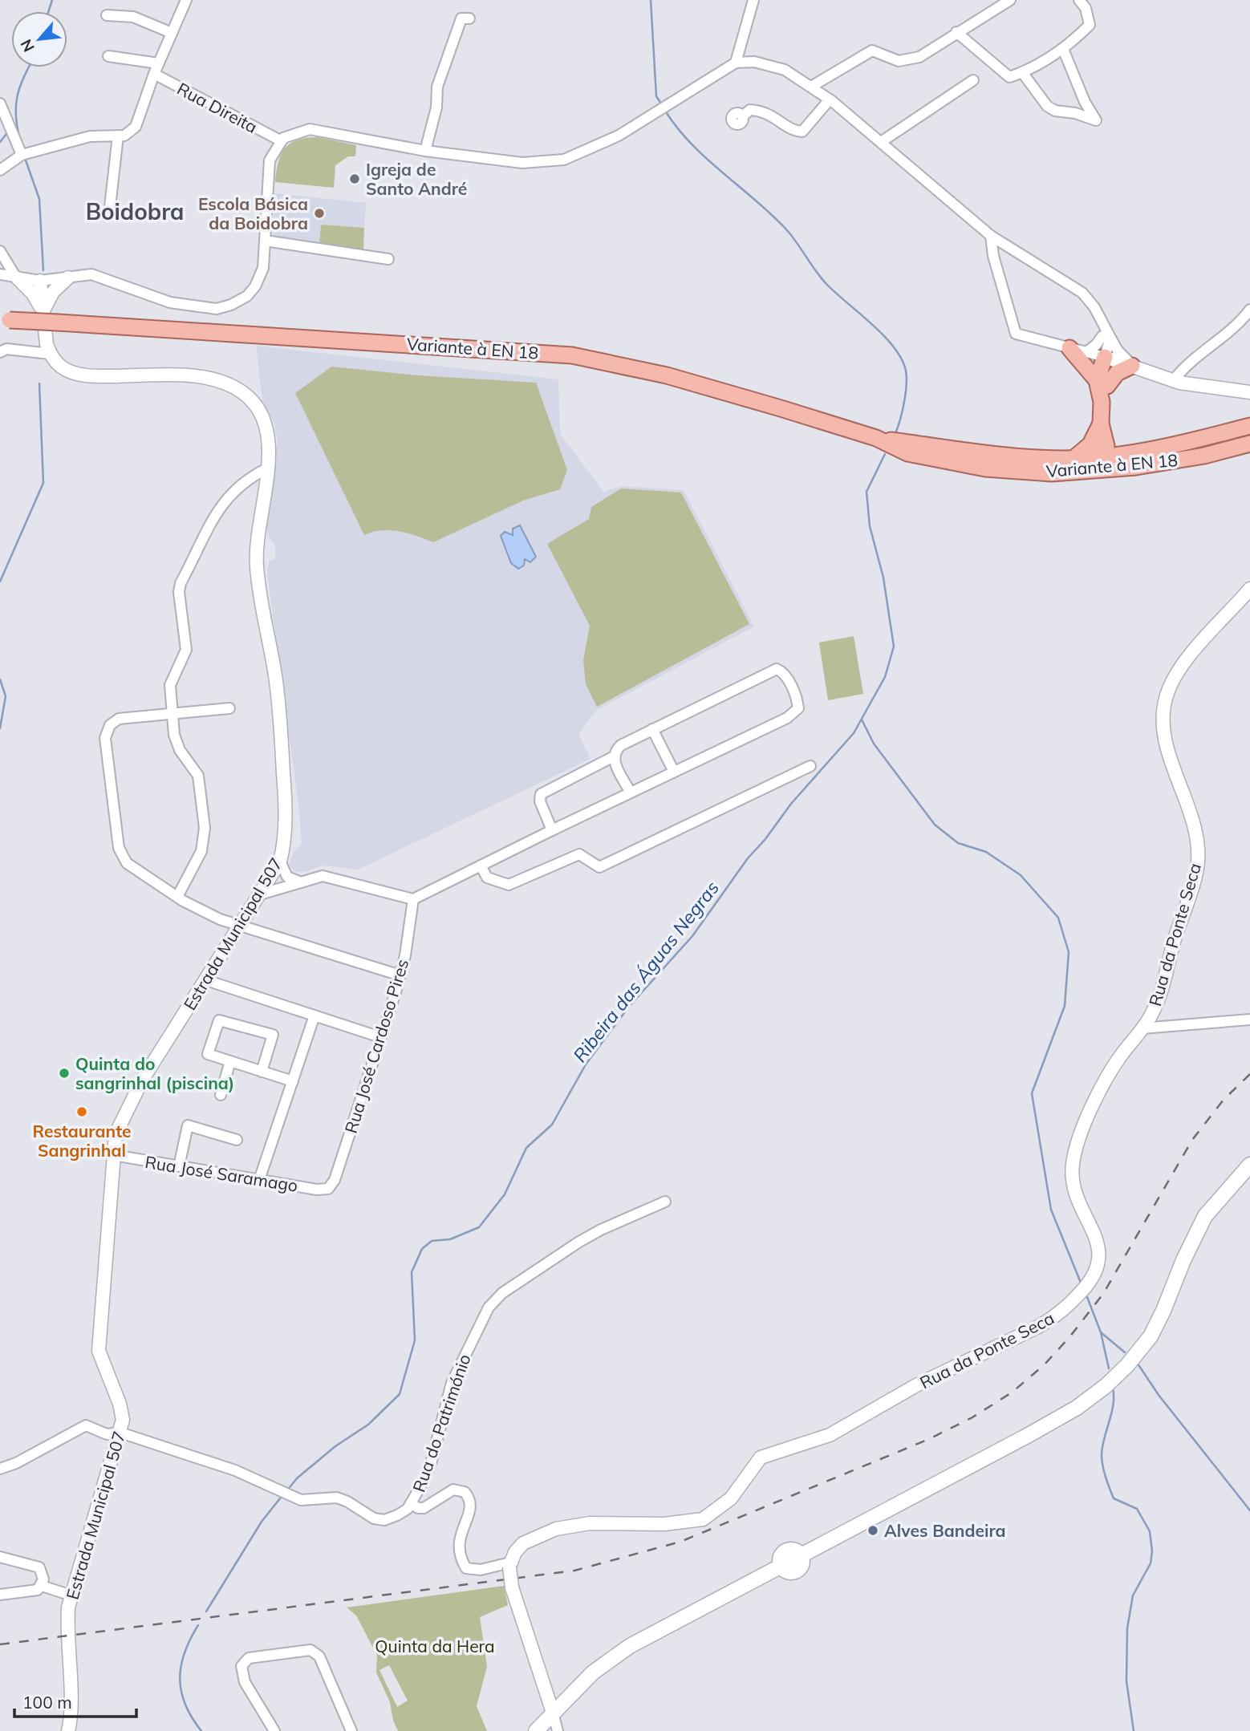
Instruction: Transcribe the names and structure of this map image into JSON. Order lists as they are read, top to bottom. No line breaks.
{"streets":{"main road":["Variante à EN 18"],"street":["Rua Direita","Estrada Municipal 507","Rua da Ponte Seca","Rua José Cardoso Pires","Rua José Saramago","Rua do Património"]},"crossings":[["Estrada Municipal 507","Rua José Saramago"],["Estrada Municipal 507","Rua do Património"],["Rua José Cardoso Pires","Rua José Saramago"]],"districts":["Boidobra"],"water":["Ribeira das Águas Negras"],"parks":["Quinta da Hera"],"places":["Igreja de Santo André","Escola Básica da Boidobra","Quinta do sangrinhal (piscina)","Restaurante Sangrinhal","Alves Bandeira"],"scale_bar":"100 m","north":"bottom left"}
